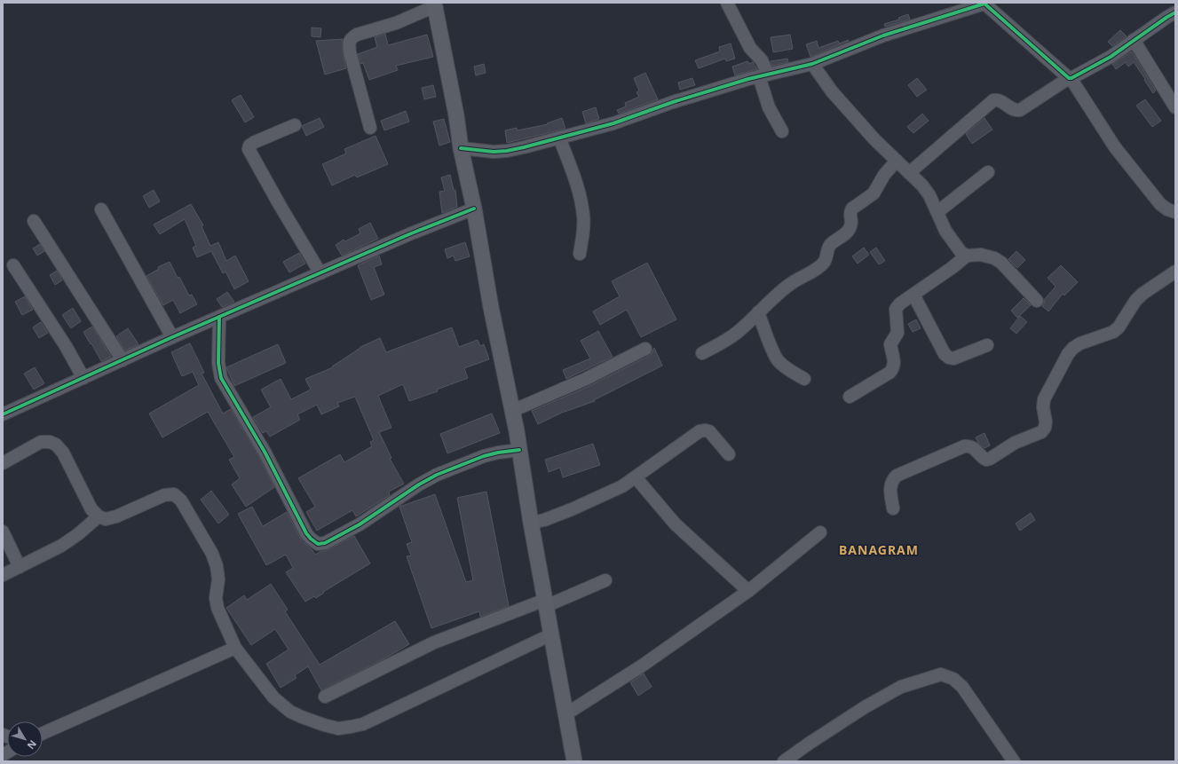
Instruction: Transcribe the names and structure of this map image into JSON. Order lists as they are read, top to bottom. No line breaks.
{"districts":["BANAGRAM"],"north":"bottom right"}
